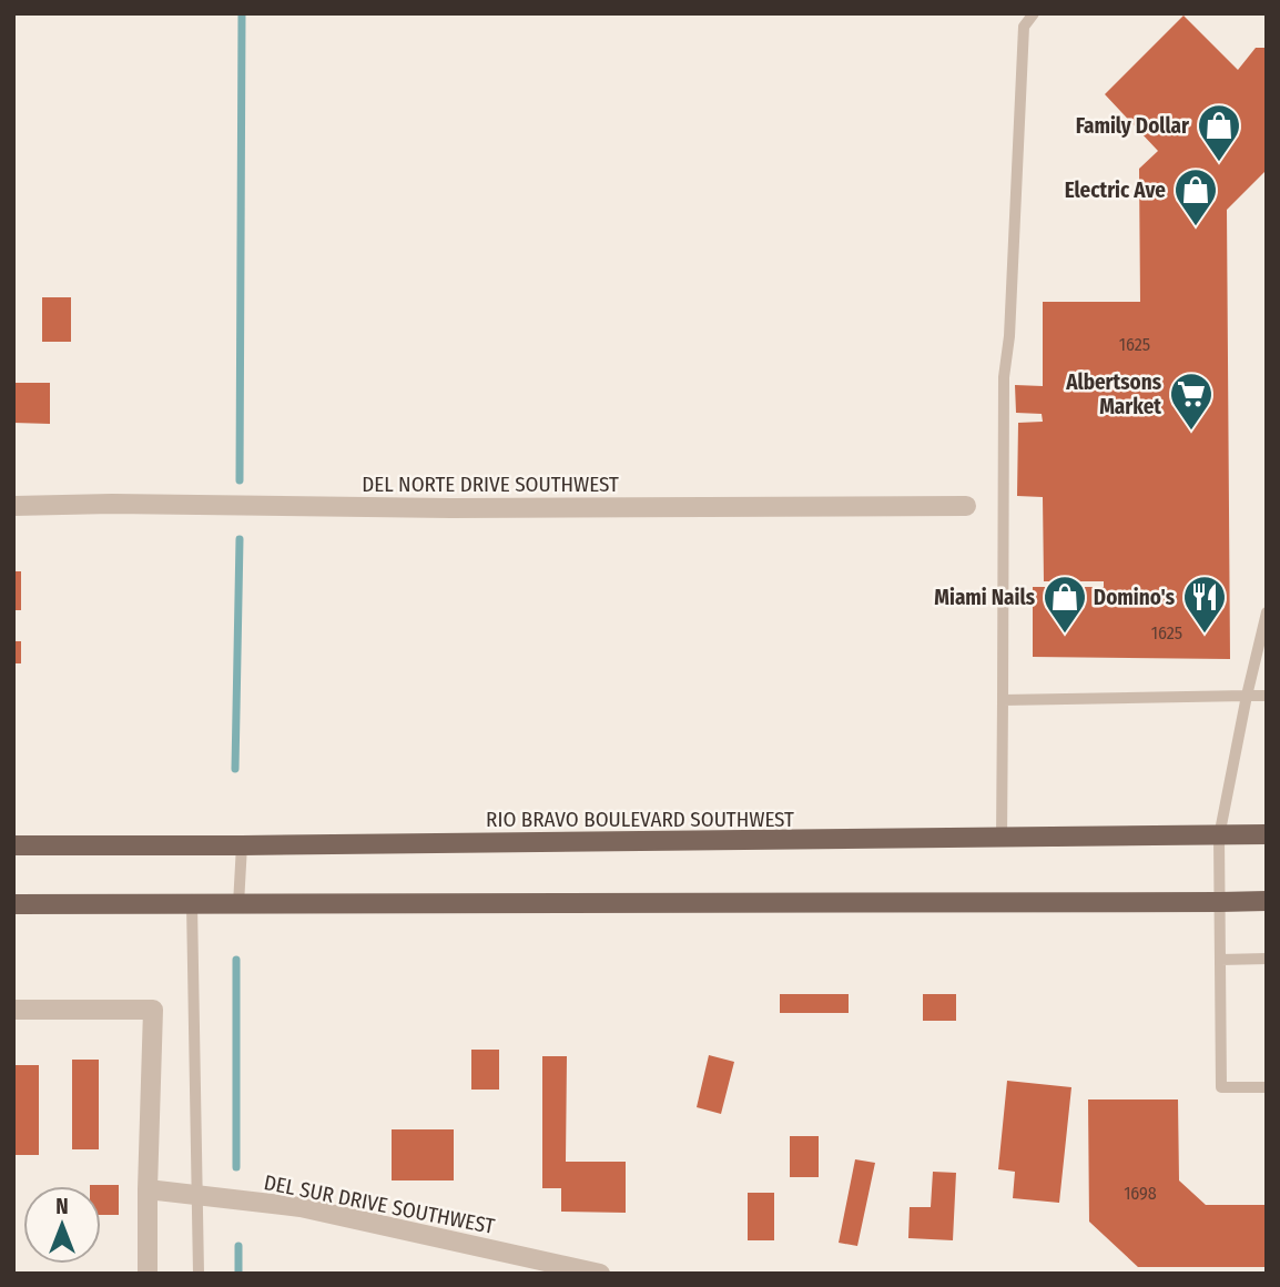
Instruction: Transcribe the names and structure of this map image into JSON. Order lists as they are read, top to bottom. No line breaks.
{"streets":{"main road":["RIO BRAVO BOULEVARD SOUTHWEST"],"street":["DEL NORTE DRIVE SOUTHWEST","DEL SUR DRIVE SOUTHWEST"]},"places":{"shop":["Family Dollar","Electric Ave","Miami Nails"],"supermarket":["Albertsons Market"],"restaurant":["Domino's"]},"house_numbers":["1625","1625","1698"],"north":"top"}
